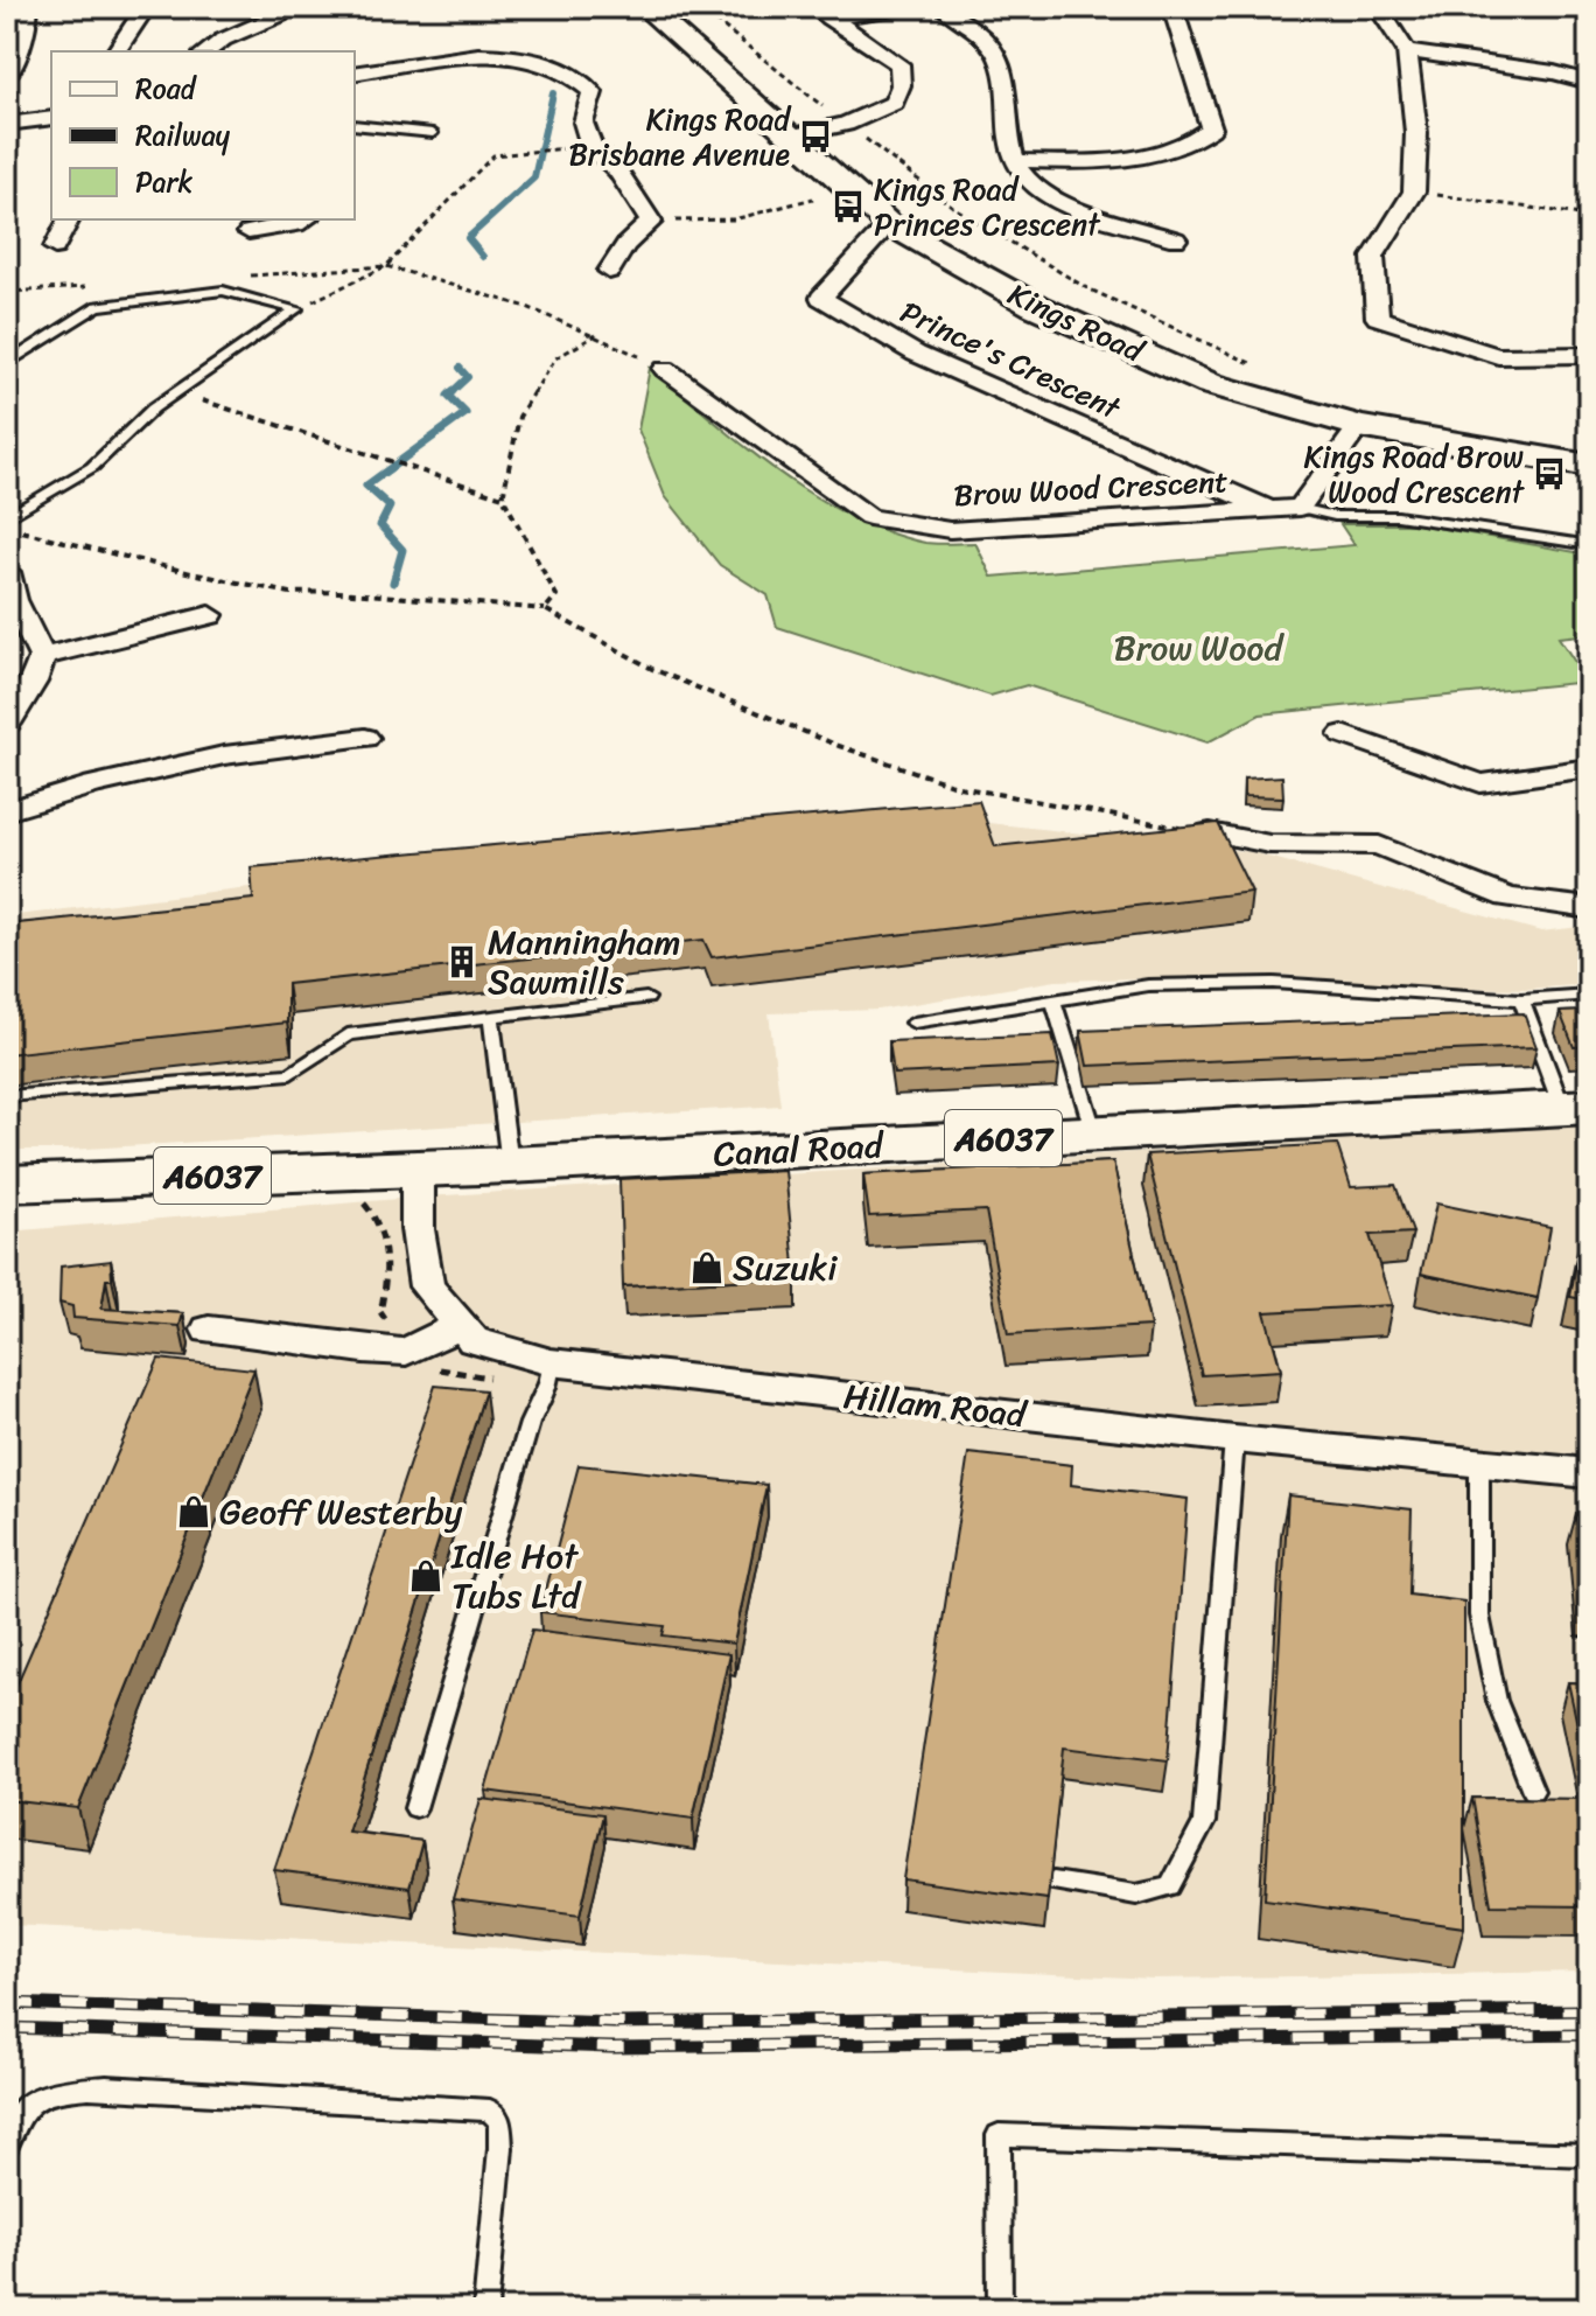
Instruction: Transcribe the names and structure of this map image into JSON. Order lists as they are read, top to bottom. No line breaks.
{"streets":{"main road":["A6037","Canal Road"],"street":["Kings Road","Prince's Crescent","Brow Wood Crescent","Hillam Road"]},"crossings":[["Kings Road","Prince's Crescent"],["Prince's Crescent","Brow Wood Crescent"],["Canal Road","Hillam Road"]],"parks":["Brow Wood"],"places":{"bus stop":["Kings Road Brisbane Avenue","Kings Road Princes Crescent","Kings Road Brow Wood Crescent"],"building":["Manningham Sawmills"],"shop":["Suzuki","Geoff Westerby","Idle Hot Tubs Ltd"]},"legend":["Road","Railway","Park"]}
